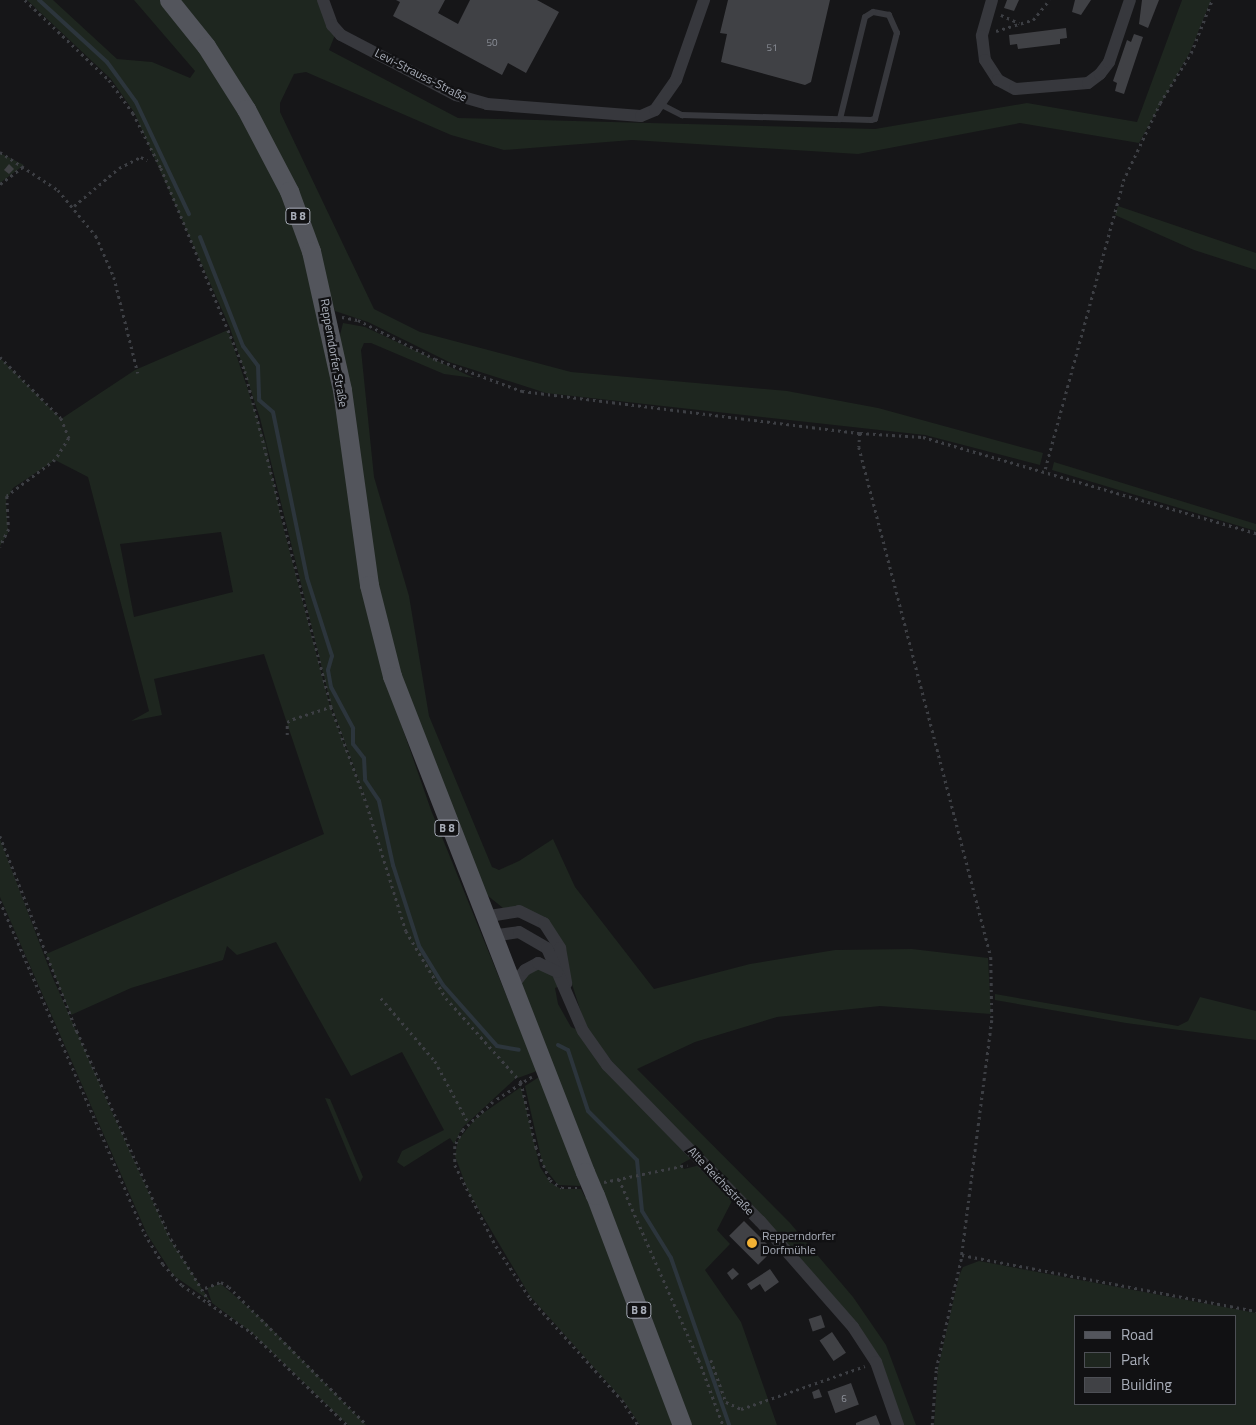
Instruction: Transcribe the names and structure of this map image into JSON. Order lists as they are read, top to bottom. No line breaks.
{"streets":{"main road":["B 8","Repperndorfer Straße"],"street":["Levi-Strauss-Straße","Alte Reichsstraße"]},"crossings":[["B 8","Repperndorfer Straße"],["B 8","Alte Reichsstraße"],["Repperndorfer Straße","Alte Reichsstraße"]],"places":["Repperndorfer Dorfmühle"],"house_numbers":["50","51","6"],"legend":["Road","Park","Building"]}
